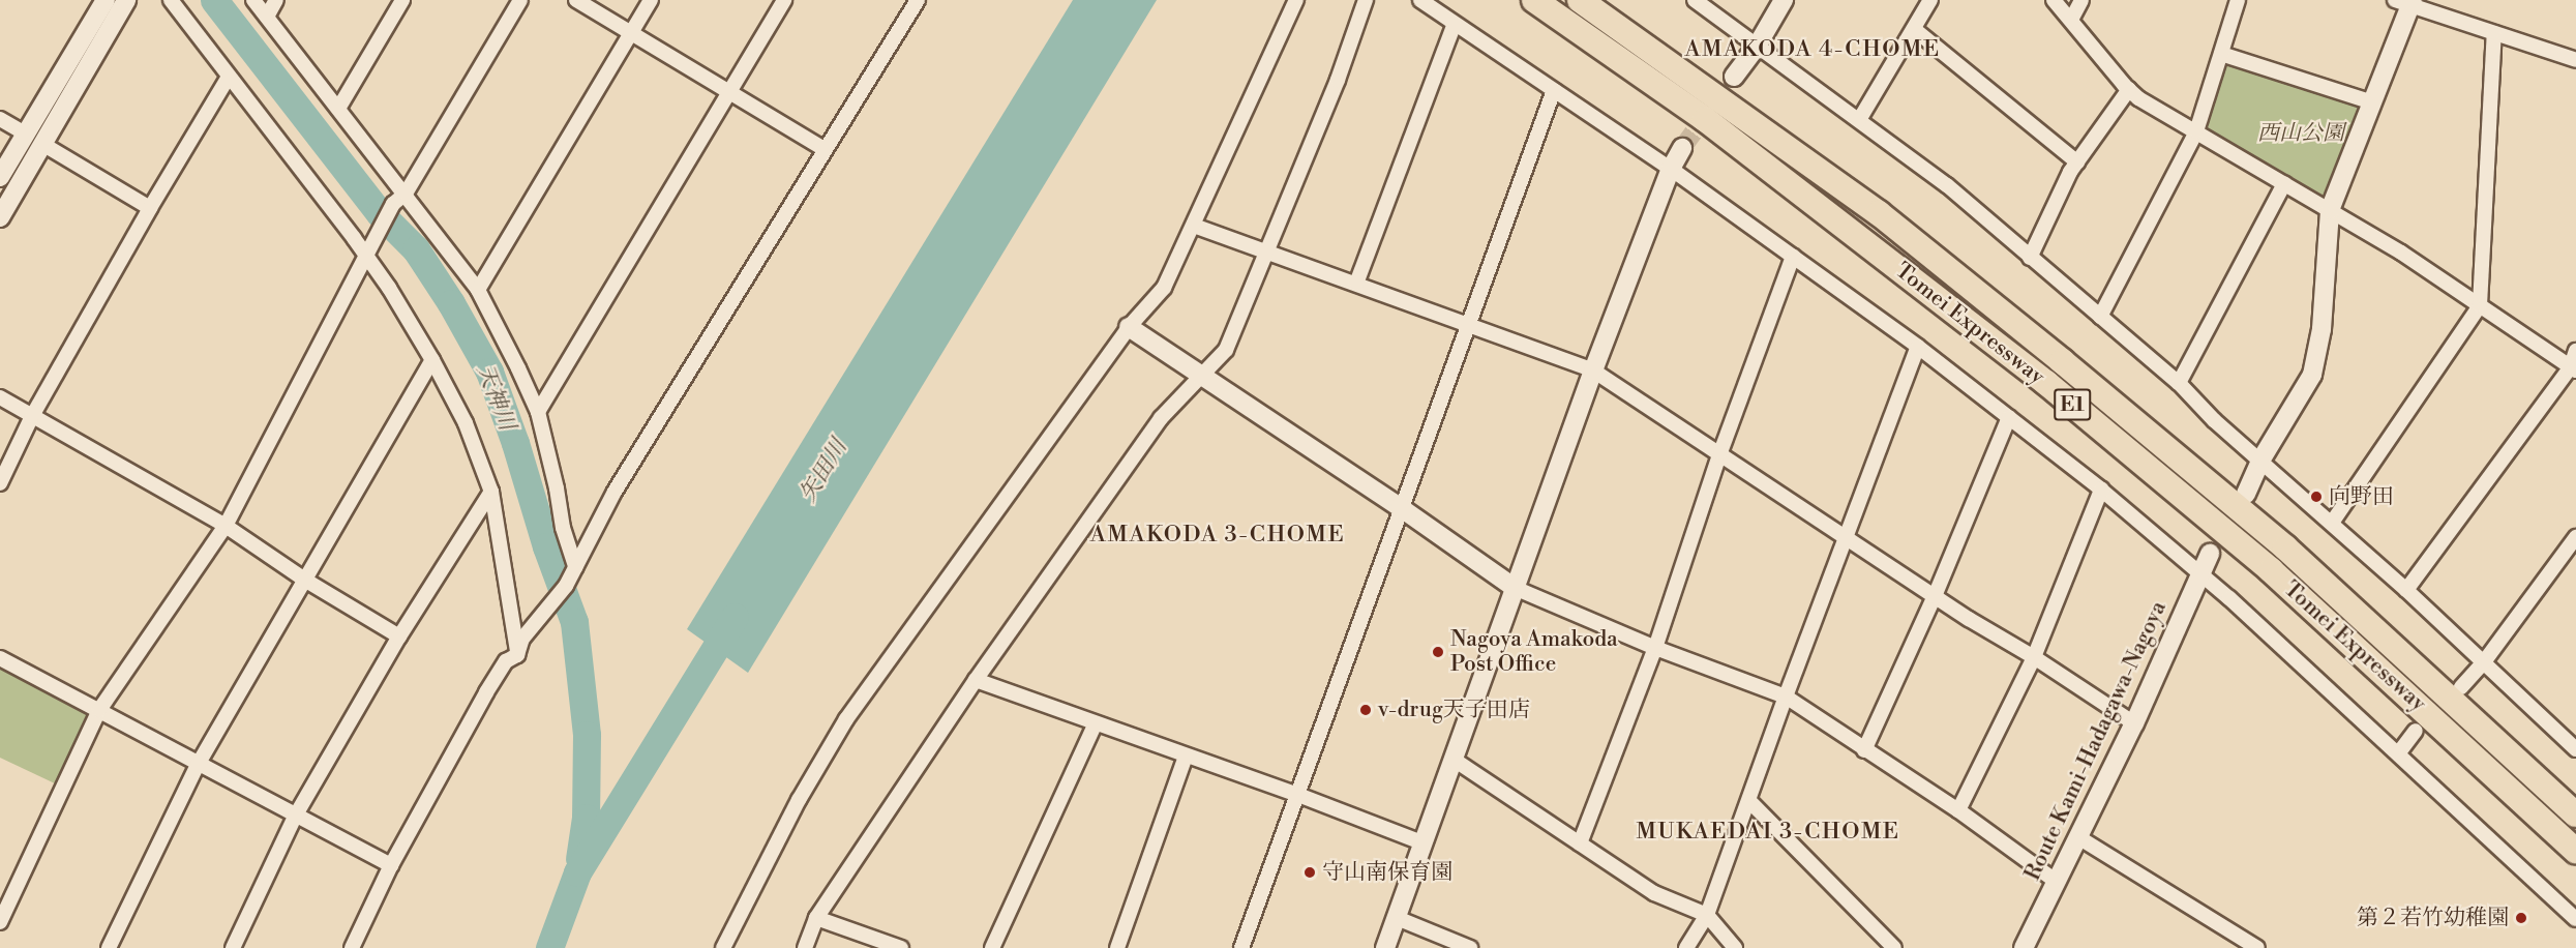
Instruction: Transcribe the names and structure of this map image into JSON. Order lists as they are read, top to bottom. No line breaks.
{"streets":{"highway":["Tomei Expressway","E1"],"street":["Route Kami-Hadagawa-Nagoya"]},"districts":["AMAKODA 4-CHOME","AMAKODA 3-CHOME","MUKAEDAI 3-CHOME"],"water":["天神川","矢田川"],"parks":["西山公園"],"places":["向野田","Nagoya Amakoda Post Office","v-drug天子田店","守山南保育園","第２若竹幼稚園"]}
